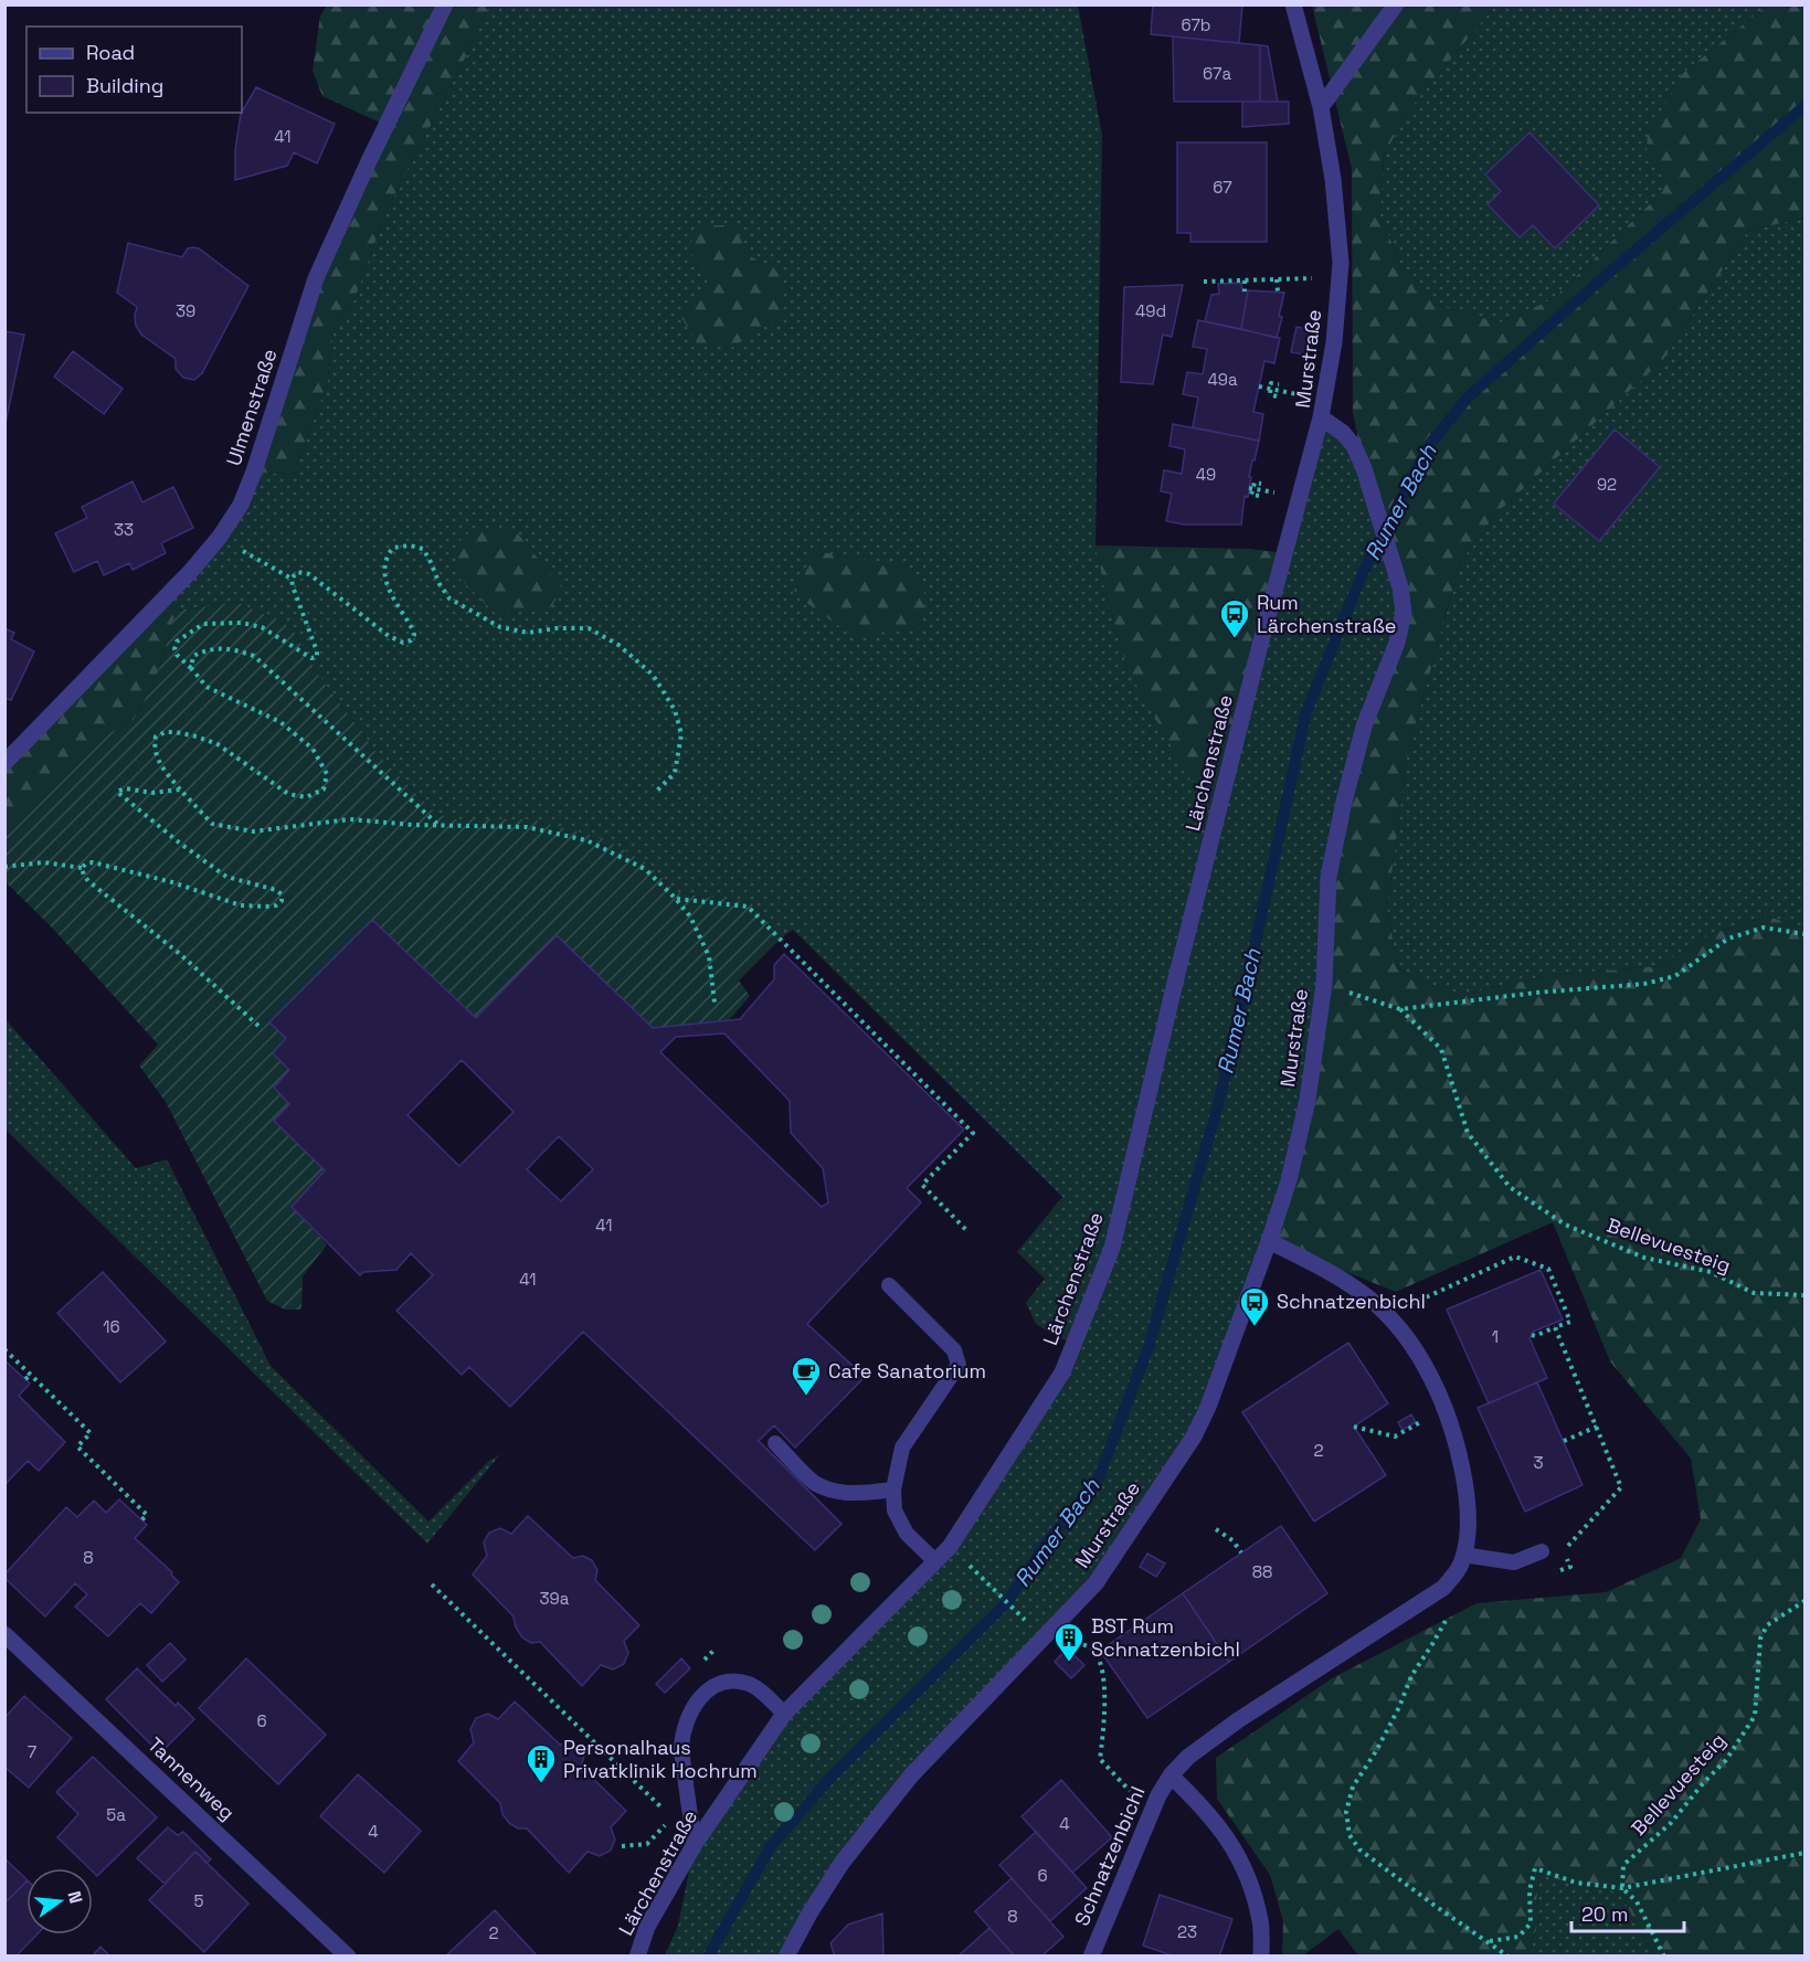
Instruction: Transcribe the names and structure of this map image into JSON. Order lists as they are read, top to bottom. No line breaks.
{"streets":{"street":["Murstraße","Ulmenstraße","Lärchenstraße","Tannenweg","Schnatzenbichl"],"path":["Bellevuesteig"]},"crossings":[["Murstraße","Lärchenstraße"],["Murstraße","Schnatzenbichl"]],"water":["Rumer Bach"],"places":{"bus stop":["Rum Lärchenstraße","Schnatzenbichl"],"cafe":["Cafe Sanatorium"],"building":["BST Rum Schnatzenbichl","Personalhaus Privatklinik Hochrum"]},"house_numbers":["67b","67a","41","67","39","49d","49a","49","92","33","41","41","16","1","2","3","8","88","39a","6","7","5a","4","4","6","5","8","23","2"],"legend":["Road","Building"],"scale_bar":"20 m","north":"right"}
